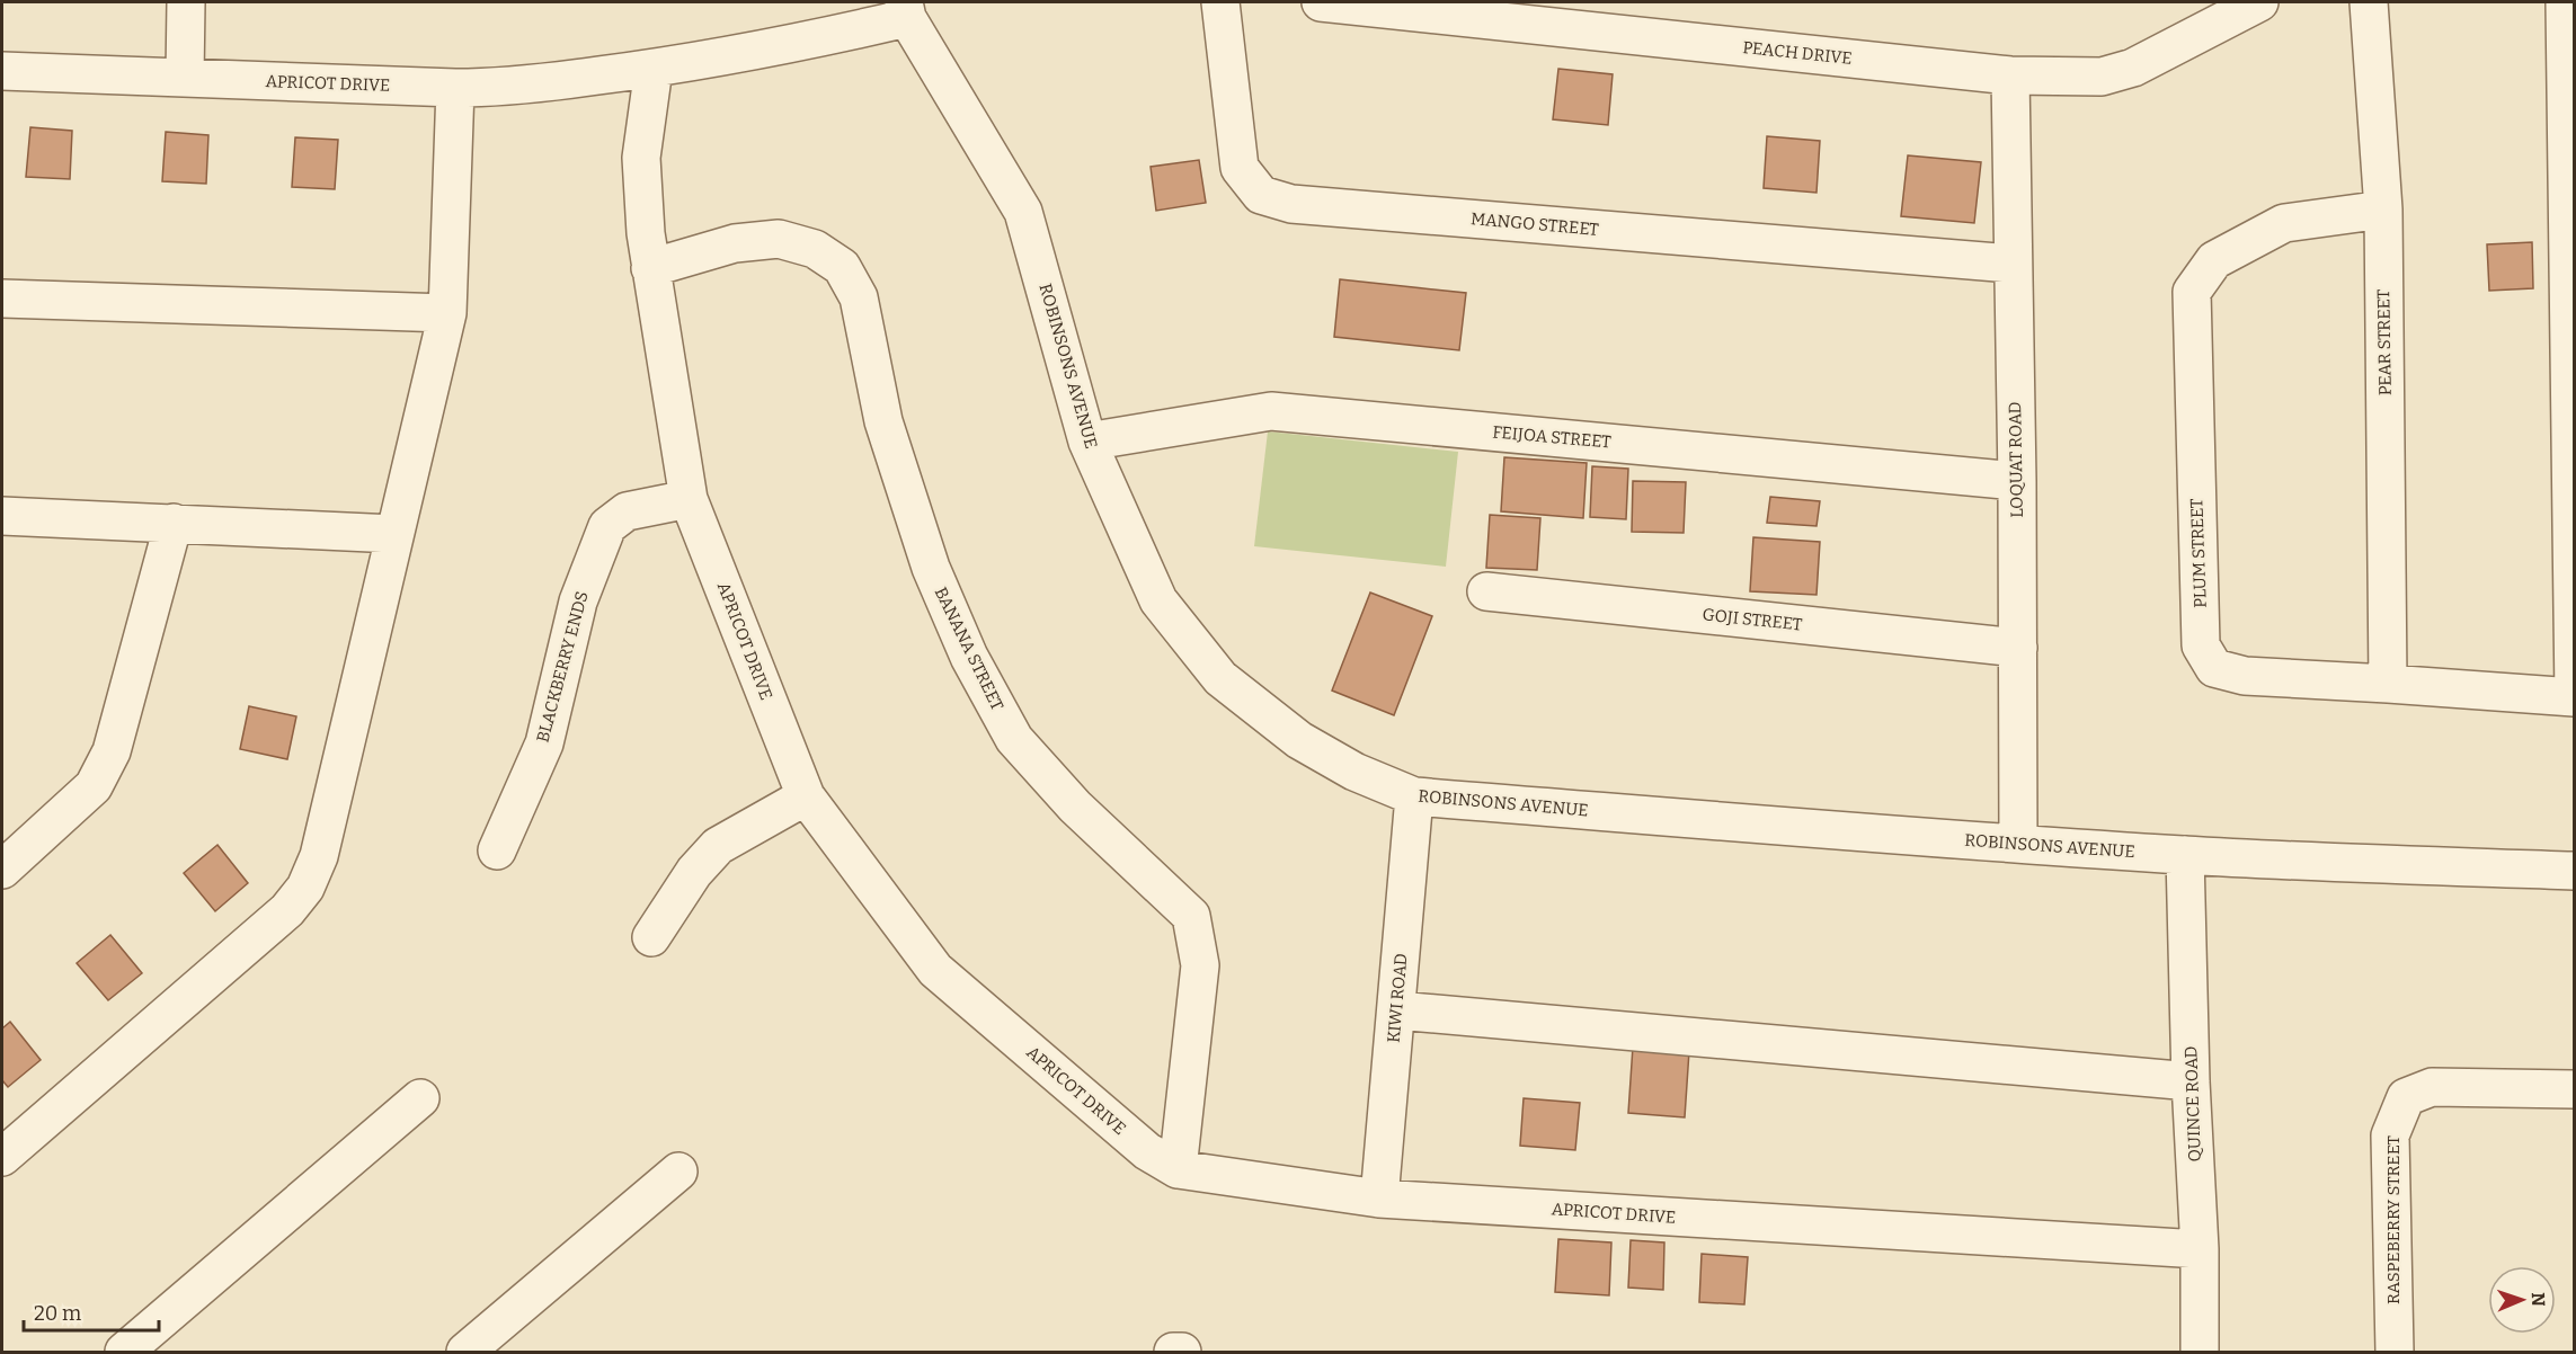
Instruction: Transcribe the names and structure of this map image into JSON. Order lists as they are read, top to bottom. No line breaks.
{"streets":{"street":["PEACH DRIVE","APRICOT DRIVE","MANGO STREET","PEAR STREET","ROBINSONS AVENUE","FEIJOA STREET","LOQUAT ROAD","PLUM STREET","GOJI STREET","BANANA STREET","BLACKBERRY ENDS","KIWI ROAD","QUINCE ROAD","RASPEBERRY STREET"]},"crossings":[["PEACH DRIVE","LOQUAT ROAD"],["APRICOT DRIVE","ROBINSONS AVENUE"],["APRICOT DRIVE","BANANA STREET"],["APRICOT DRIVE","BLACKBERRY ENDS"],["APRICOT DRIVE","KIWI ROAD"],["APRICOT DRIVE","QUINCE ROAD"],["MANGO STREET","LOQUAT ROAD"],["PEAR STREET","PLUM STREET"],["ROBINSONS AVENUE","FEIJOA STREET"],["ROBINSONS AVENUE","LOQUAT ROAD"],["ROBINSONS AVENUE","KIWI ROAD"],["ROBINSONS AVENUE","QUINCE ROAD"],["FEIJOA STREET","LOQUAT ROAD"],["LOQUAT ROAD","GOJI STREET"]],"scale_bar":"20 m","north":"right"}
